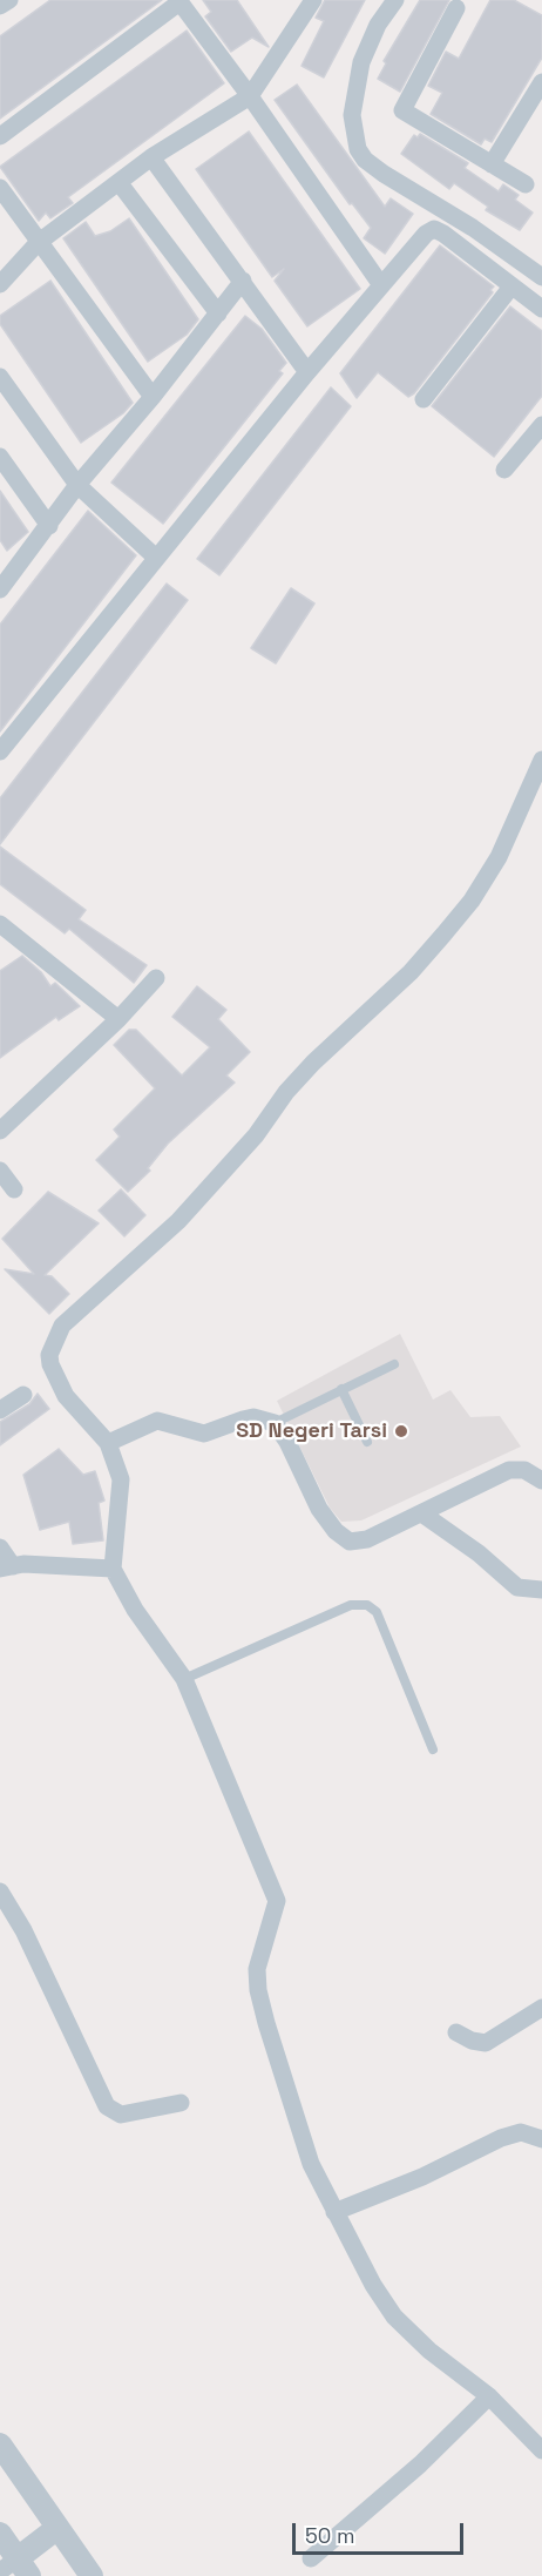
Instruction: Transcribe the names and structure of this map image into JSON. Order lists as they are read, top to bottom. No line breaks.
{"places":["SD Negeri Tarsi"],"scale_bar":"50 m"}
